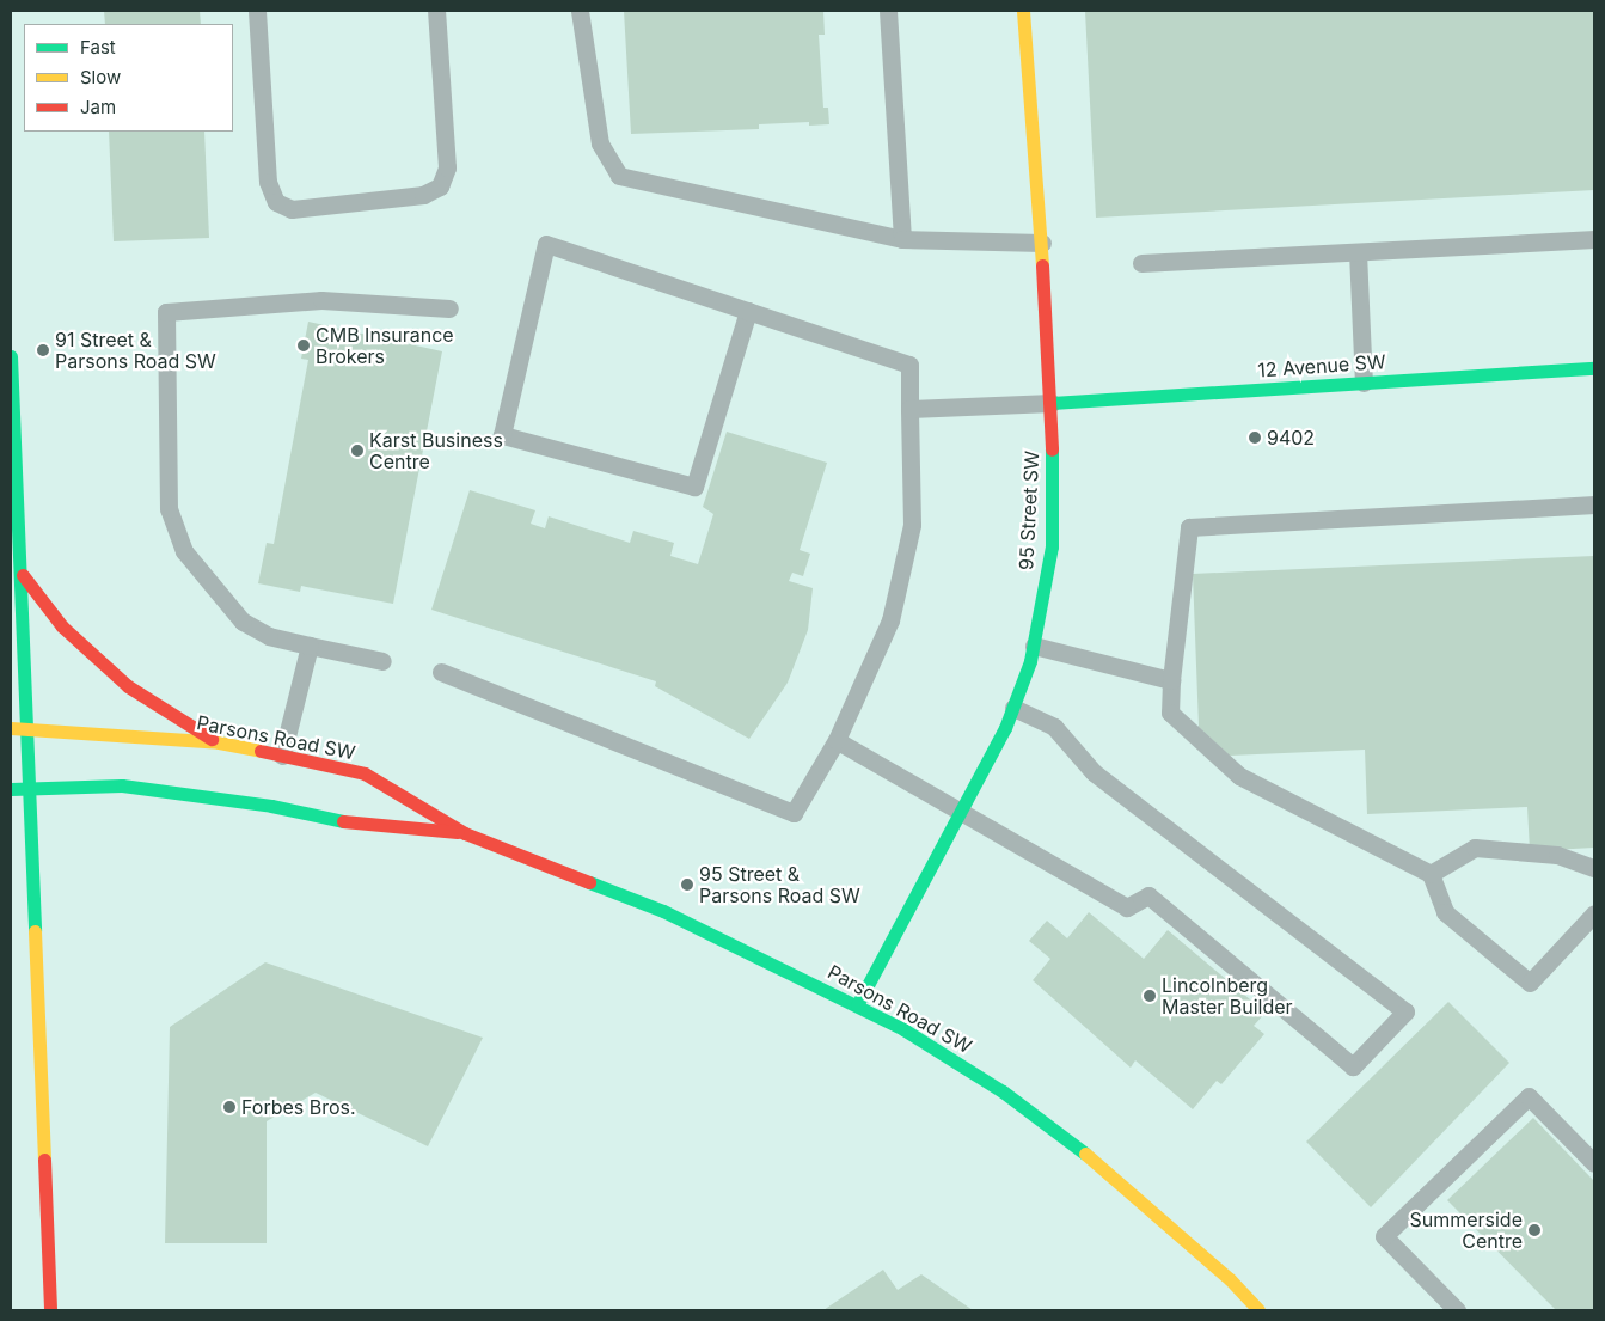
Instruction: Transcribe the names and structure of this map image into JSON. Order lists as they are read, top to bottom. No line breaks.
{"streets":{"main road":["12 Avenue SW","95 Street SW","Parsons Road SW"]},"crossings":[["12 Avenue SW","95 Street SW"],["95 Street SW","Parsons Road SW"]],"places":["CMB Insurance Brokers","91 Street & Parsons Road SW","9402","Karst Business Centre","95 Street & Parsons Road SW","Lincolnberg Master Builder","Forbes Bros.","Summerside Centre"],"legend":["Fast","Slow","Jam"]}
